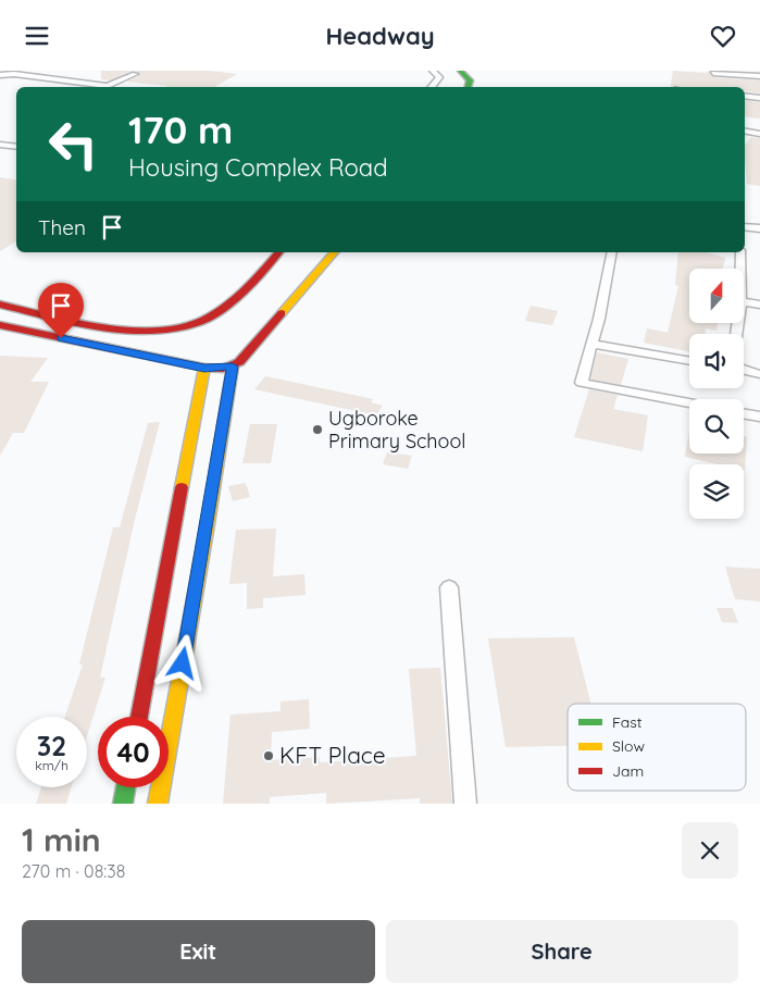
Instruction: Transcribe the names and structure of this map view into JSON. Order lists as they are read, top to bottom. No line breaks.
{"places":["Ugboroke Primary School","KFT Place"],"legend":["Fast","Slow","Jam"],"north":"top","page":{"header":"Headway","turn":["170 m","Housing Complex Road"],"then":"Then","speed":"32 km/h","limit":"40","heading":["1 min","270 m · 08:38"],"buttons":["Exit","Share"]}}
